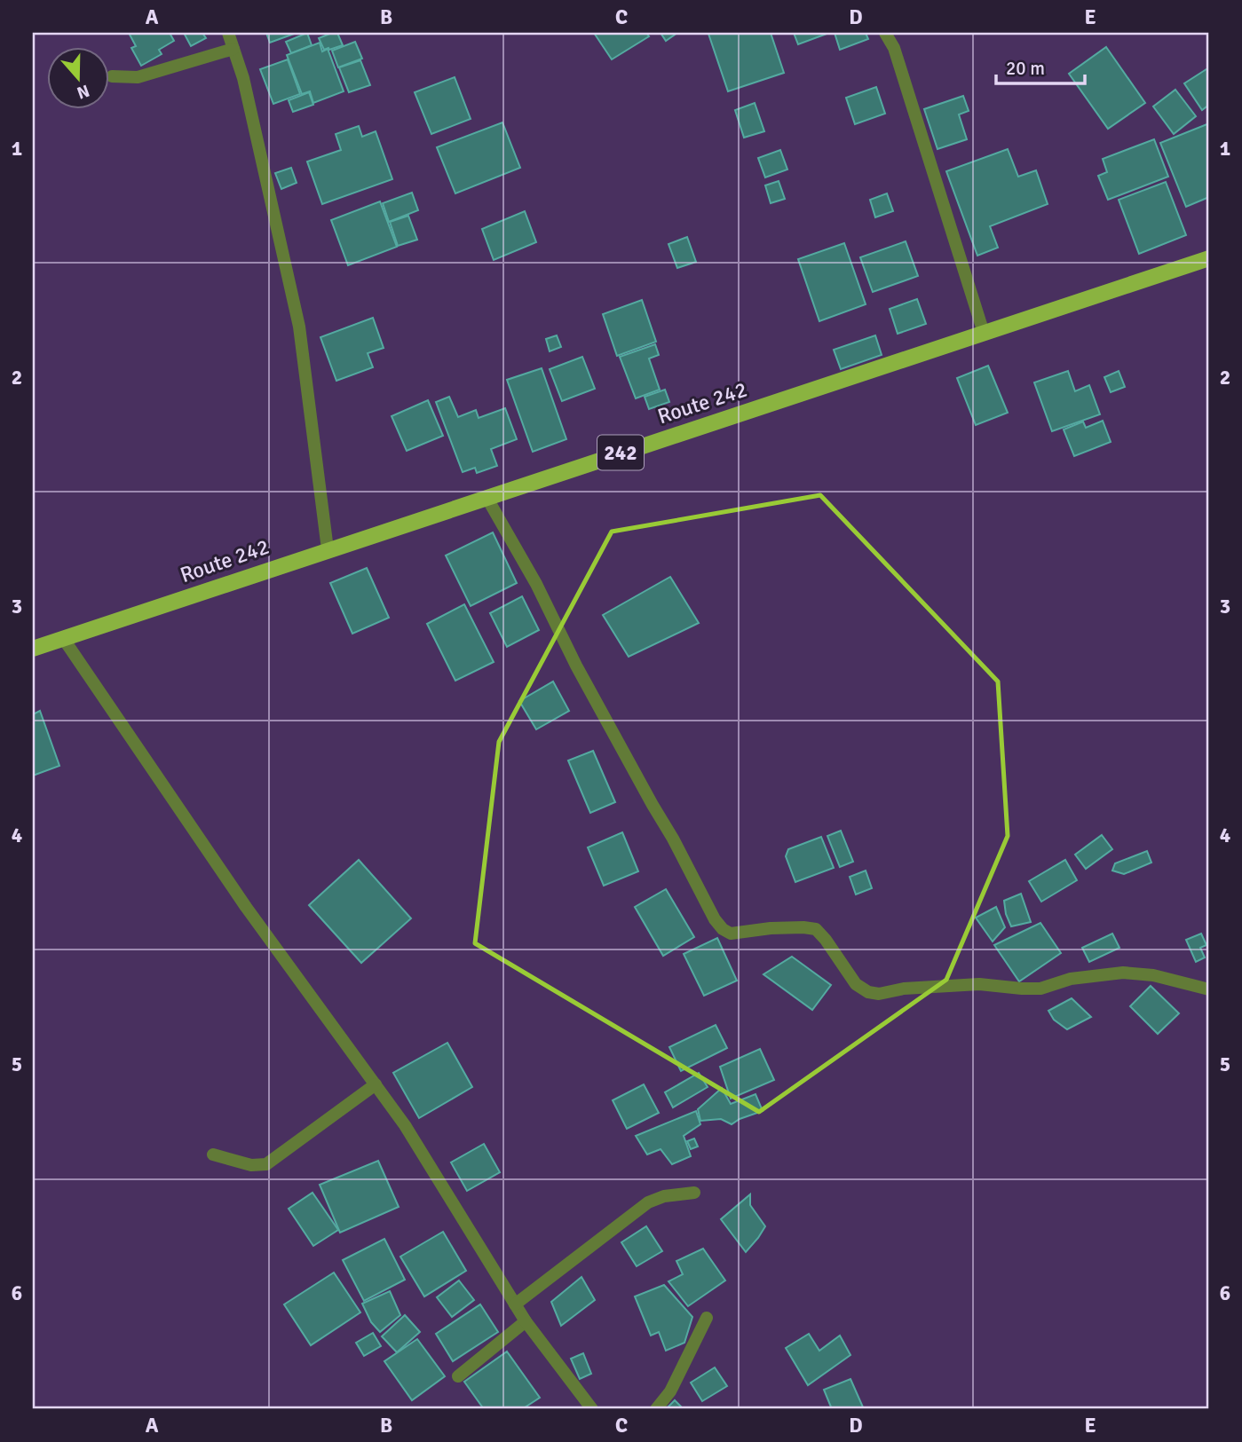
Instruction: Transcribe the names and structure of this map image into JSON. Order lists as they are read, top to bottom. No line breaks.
{"streets":{"main road":["Route 242","242"]},"scale_bar":"20 m","north":"bottom","grid":{"columns":["A","B","C","D","E"],"rows":["1","2","3","4","5","6"]}}
